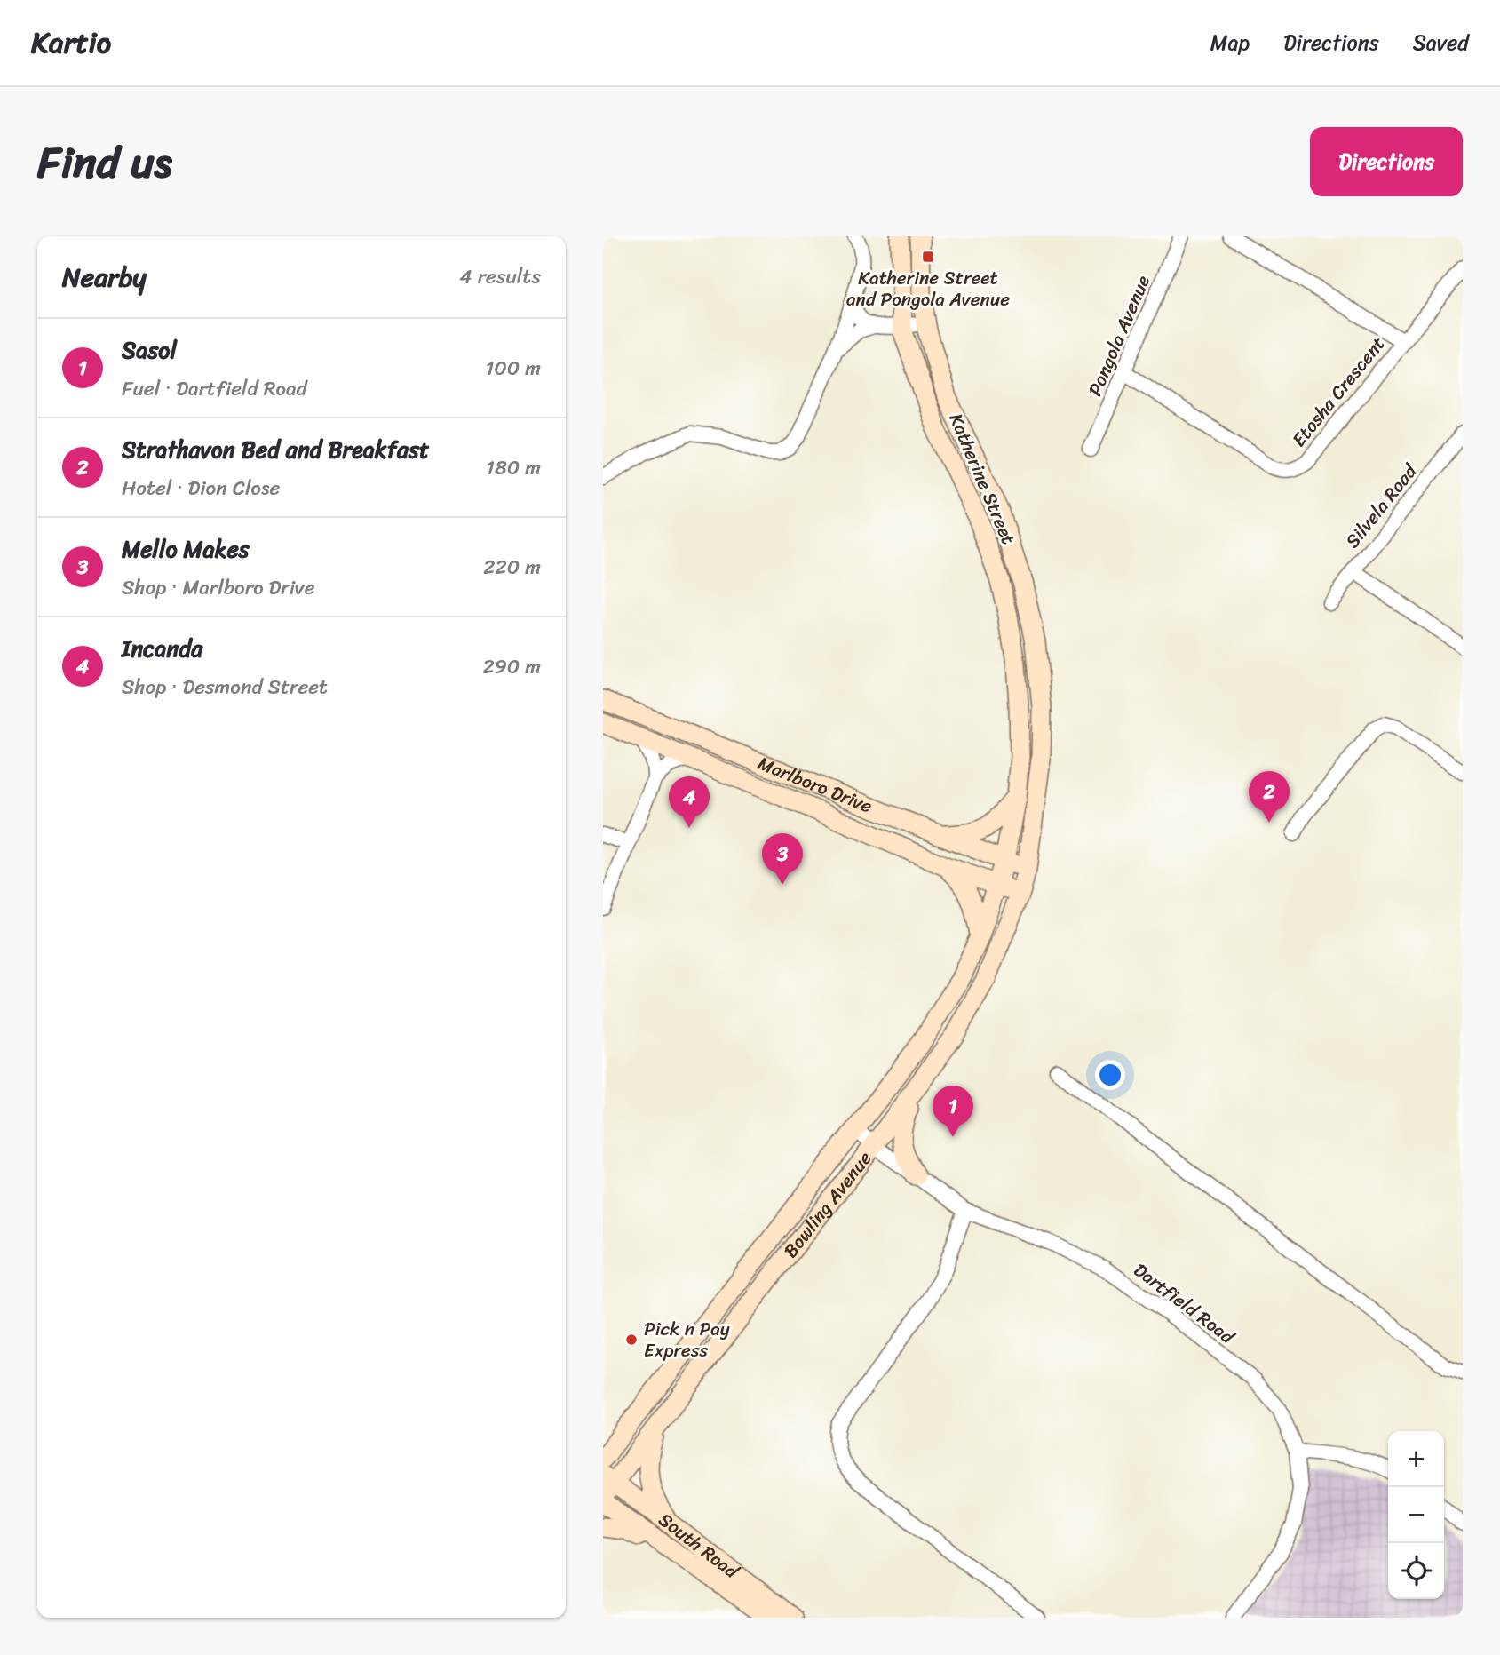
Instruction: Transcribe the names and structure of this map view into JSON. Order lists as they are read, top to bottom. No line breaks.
{"streets":{"main road":["Katherine Street","Marlboro Drive","Bowling Avenue","South Road"],"street":["Pongola Avenue","Etosha Crescent","Silvela Road","Dartfield Road"]},"crossings":[["Pongola Avenue","Etosha Crescent"],["Katherine Street","Marlboro Drive"],["Katherine Street","Bowling Avenue"],["Marlboro Drive","Bowling Avenue"],["Bowling Avenue","Dartfield Road"],["Bowling Avenue","South Road"]],"places":{"transit":["Katherine Street and Pongola Avenue"],"other":["Pick n Pay Express"]},"page":{"header":"Kartio","nav":["Map","Directions","Saved"],"title":"Find us","buttons":"Directions","heading":["Nearby","4 results"],"list":[{"mark":"1","name":"Sasol","note":"Fuel · Dartfield Road","value":"100 m"},{"mark":"2","name":"Strathavon Bed and Breakfast","note":"Hotel · Dion Close","value":"180 m"},{"mark":"3","name":"Mello Makes","note":"Shop · Marlboro Drive","value":"220 m"},{"mark":"4","name":"Incanda","note":"Shop · Desmond Street","value":"290 m"}],"pins":["2","4","3","1"],"map_buttons":["+","−"]}}
